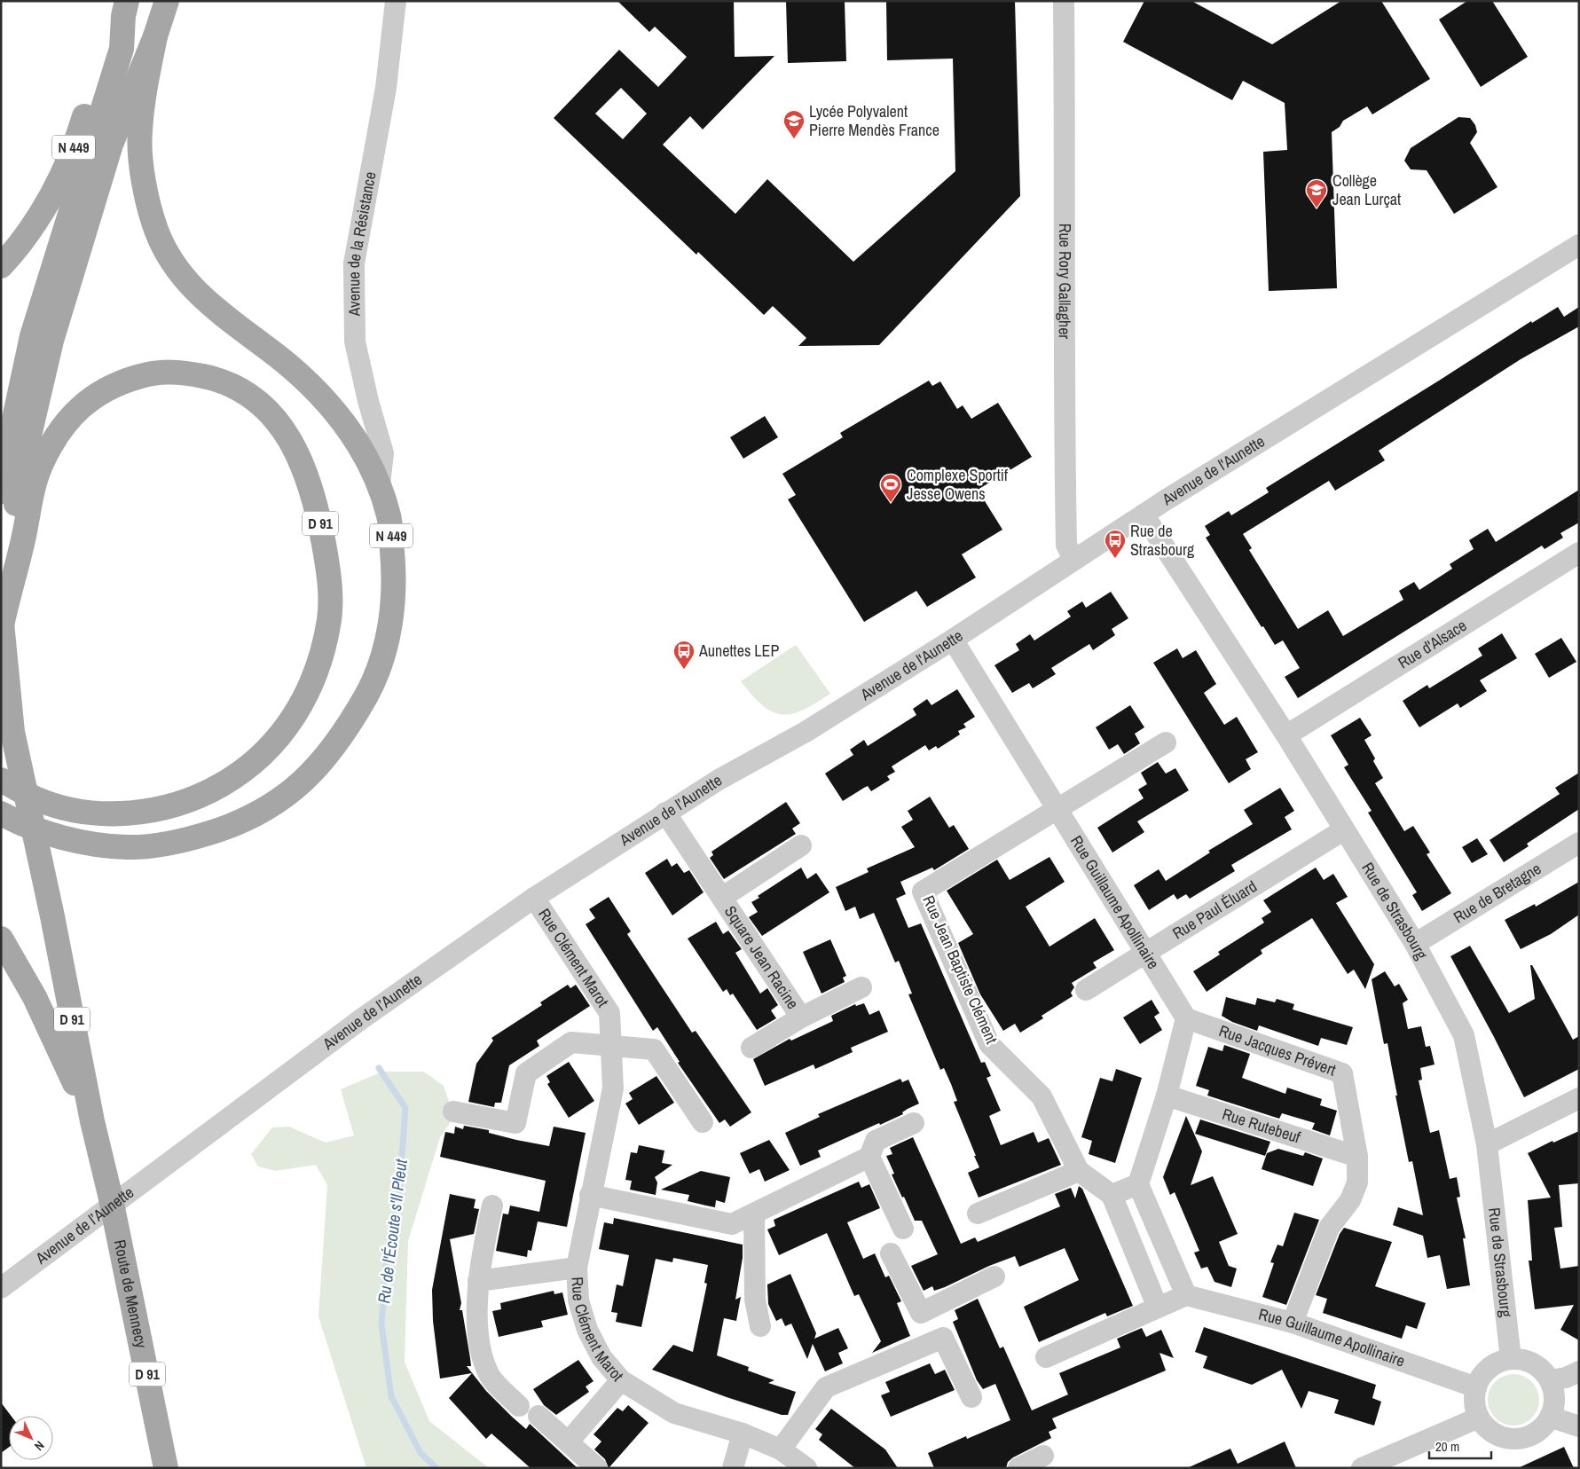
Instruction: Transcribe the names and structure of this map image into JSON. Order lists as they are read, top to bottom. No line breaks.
{"streets":{"main road":["N 449","D 91","Route de Mennecy"],"street":["Avenue de la Résistance","Rue Rory Gallagher","Avenue de l'Aunette","Rue d'Alsace","Avenue de l’Aunette","Rue de Bretagne","Rue Guillaume Apollinaire","Rue Paul Éluard","Rue de Strasbourg","Square Jean Racine","Rue Clément Marot","Rue Jean Baptiste Clément","Rue Jacques Prévert","Rue Rutebeuf"]},"crossings":[["N 449","Avenue de la Résistance"],["Rue Rory Gallagher","Avenue de l'Aunette"],["Avenue de l'Aunette","Avenue de l’Aunette"],["Avenue de l'Aunette","Rue Guillaume Apollinaire"],["Avenue de l'Aunette","Rue de Strasbourg"],["D 91","Route de Mennecy"],["Rue d'Alsace","Rue de Strasbourg"],["Avenue de l’Aunette","Square Jean Racine"],["Avenue de l’Aunette","Rue Clément Marot"],["Rue de Bretagne","Rue de Strasbourg"],["Rue Guillaume Apollinaire","Rue Paul Éluard"],["Rue Guillaume Apollinaire","Rue de Strasbourg"],["Rue Guillaume Apollinaire","Rue Jean Baptiste Clément"],["Rue Guillaume Apollinaire","Rue Jacques Prévert"],["Rue Paul Éluard","Rue de Strasbourg"],["Rue Jacques Prévert","Rue Rutebeuf"]],"water":["Ru de l'Écoute s'Il Pleut"],"places":{"school or university":["Lycée Polyvalent Pierre Mendès France","Collège Jean Lurçat"],"sports":["Complexe Sportif Jesse Owens"],"bus stop":["Rue de Strasbourg","Aunettes LEP"]},"scale_bar":"20 m","north":"bottom right"}
